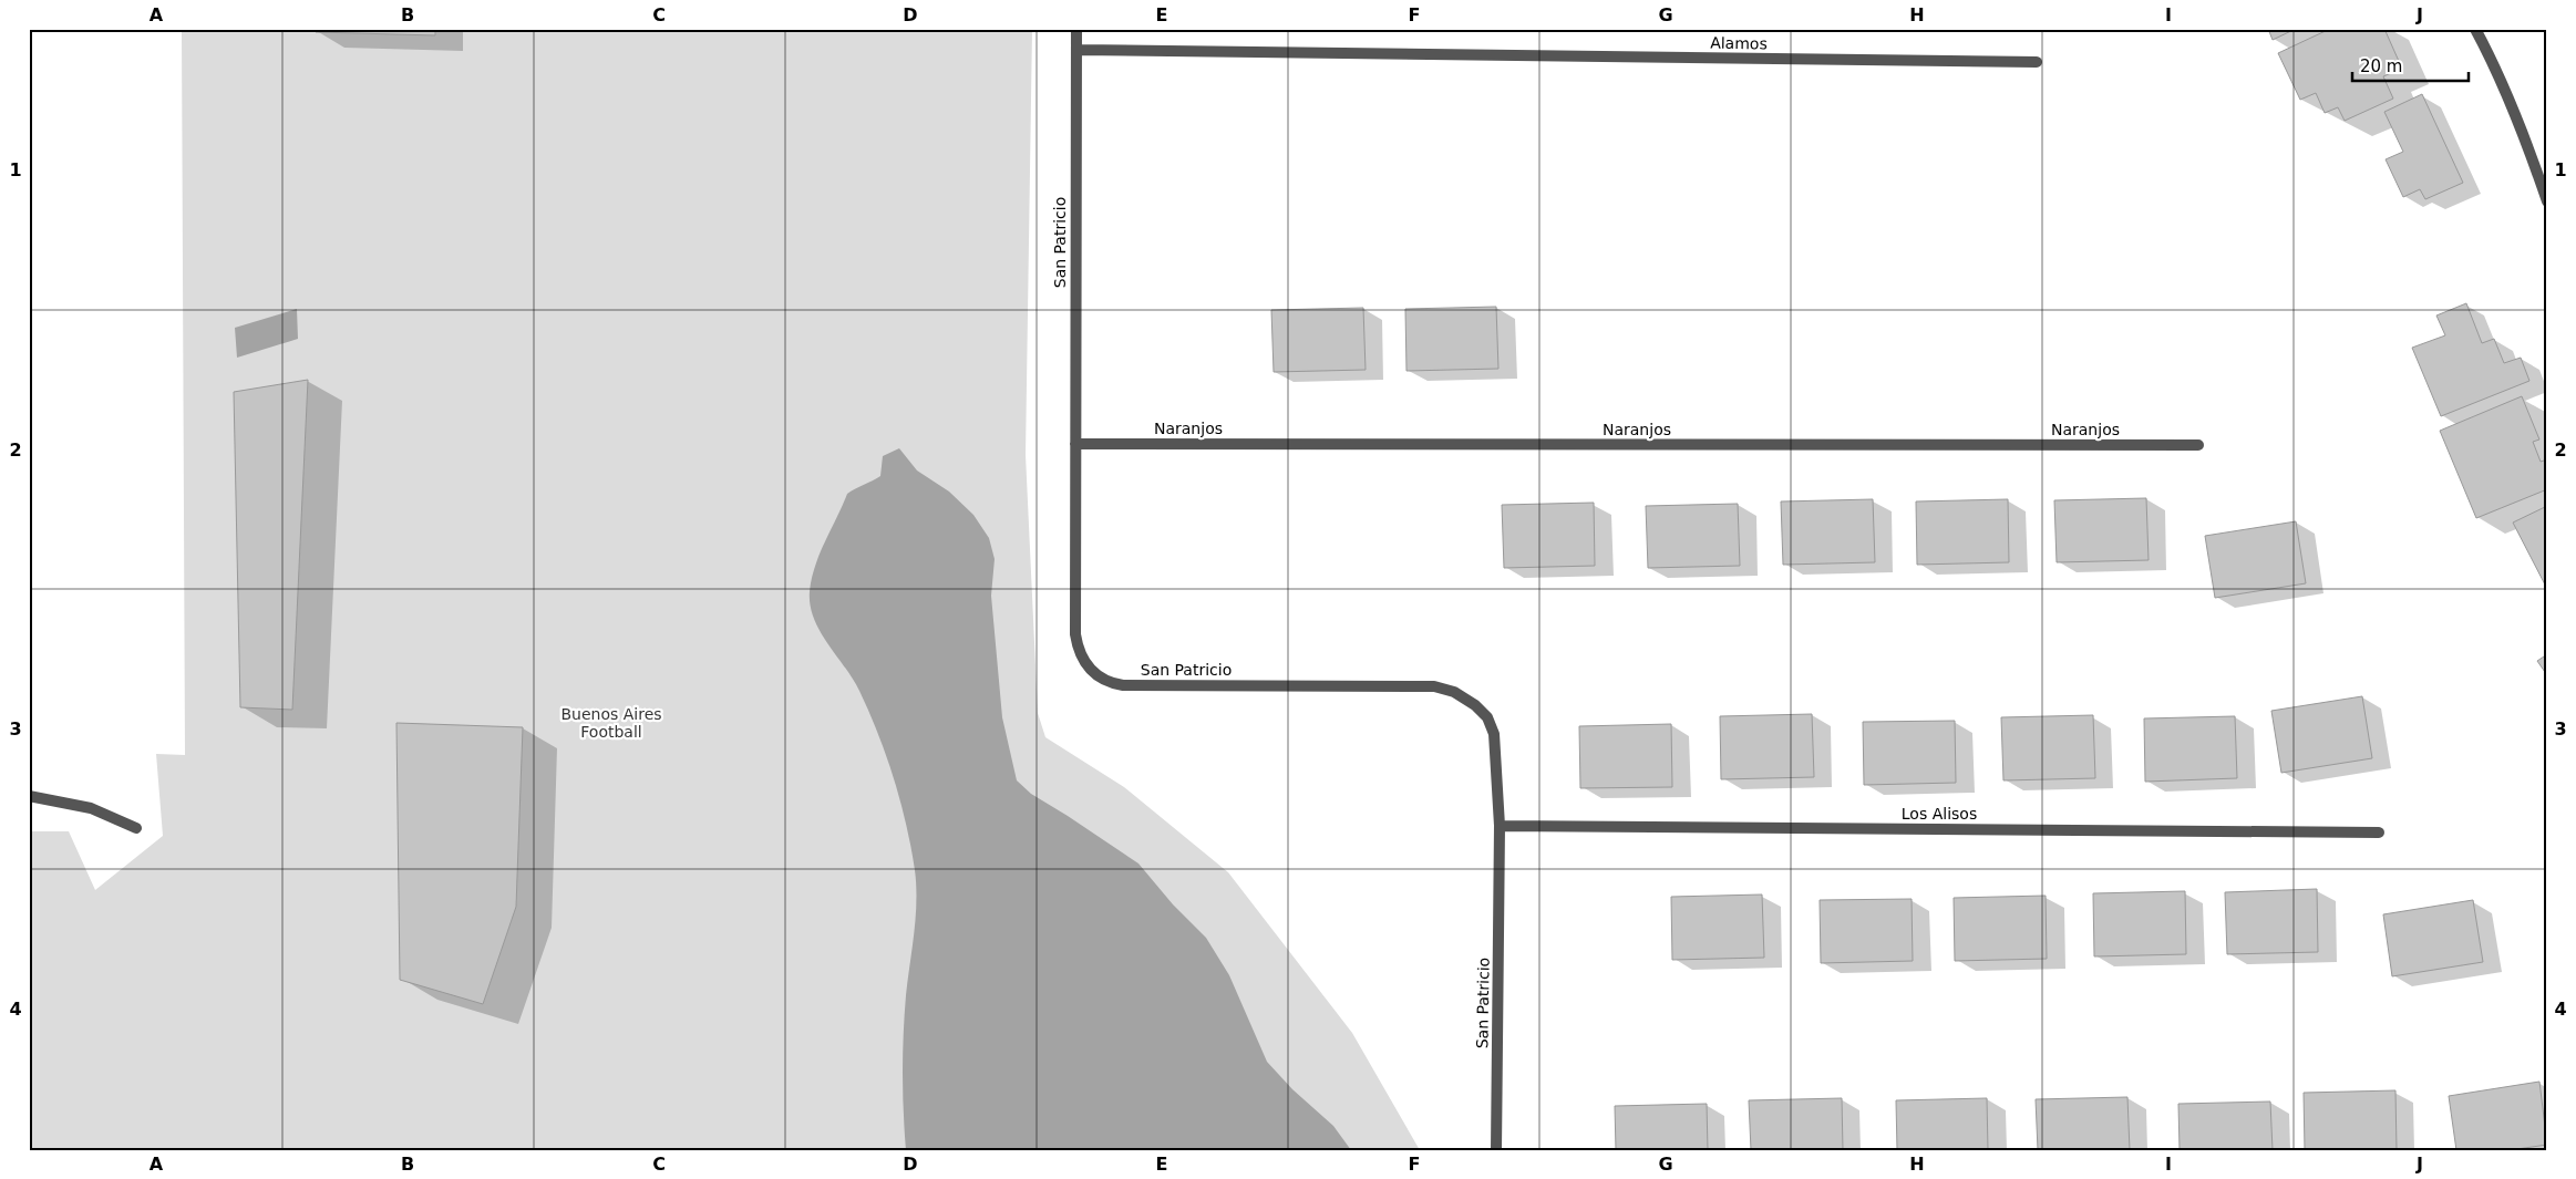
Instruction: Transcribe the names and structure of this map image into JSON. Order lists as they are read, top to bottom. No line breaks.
{"streets":{"street":["Alamos","San Patricio","Naranjos","Los Alisos"]},"crossings":[["Alamos","San Patricio"],["San Patricio","Naranjos"],["San Patricio","Los Alisos"]],"parks":["Buenos Aires Football"],"scale_bar":"20 m","grid":{"columns":["A","B","C","D","E","F","G","H","I","J"],"rows":["1","2","3","4"]}}
